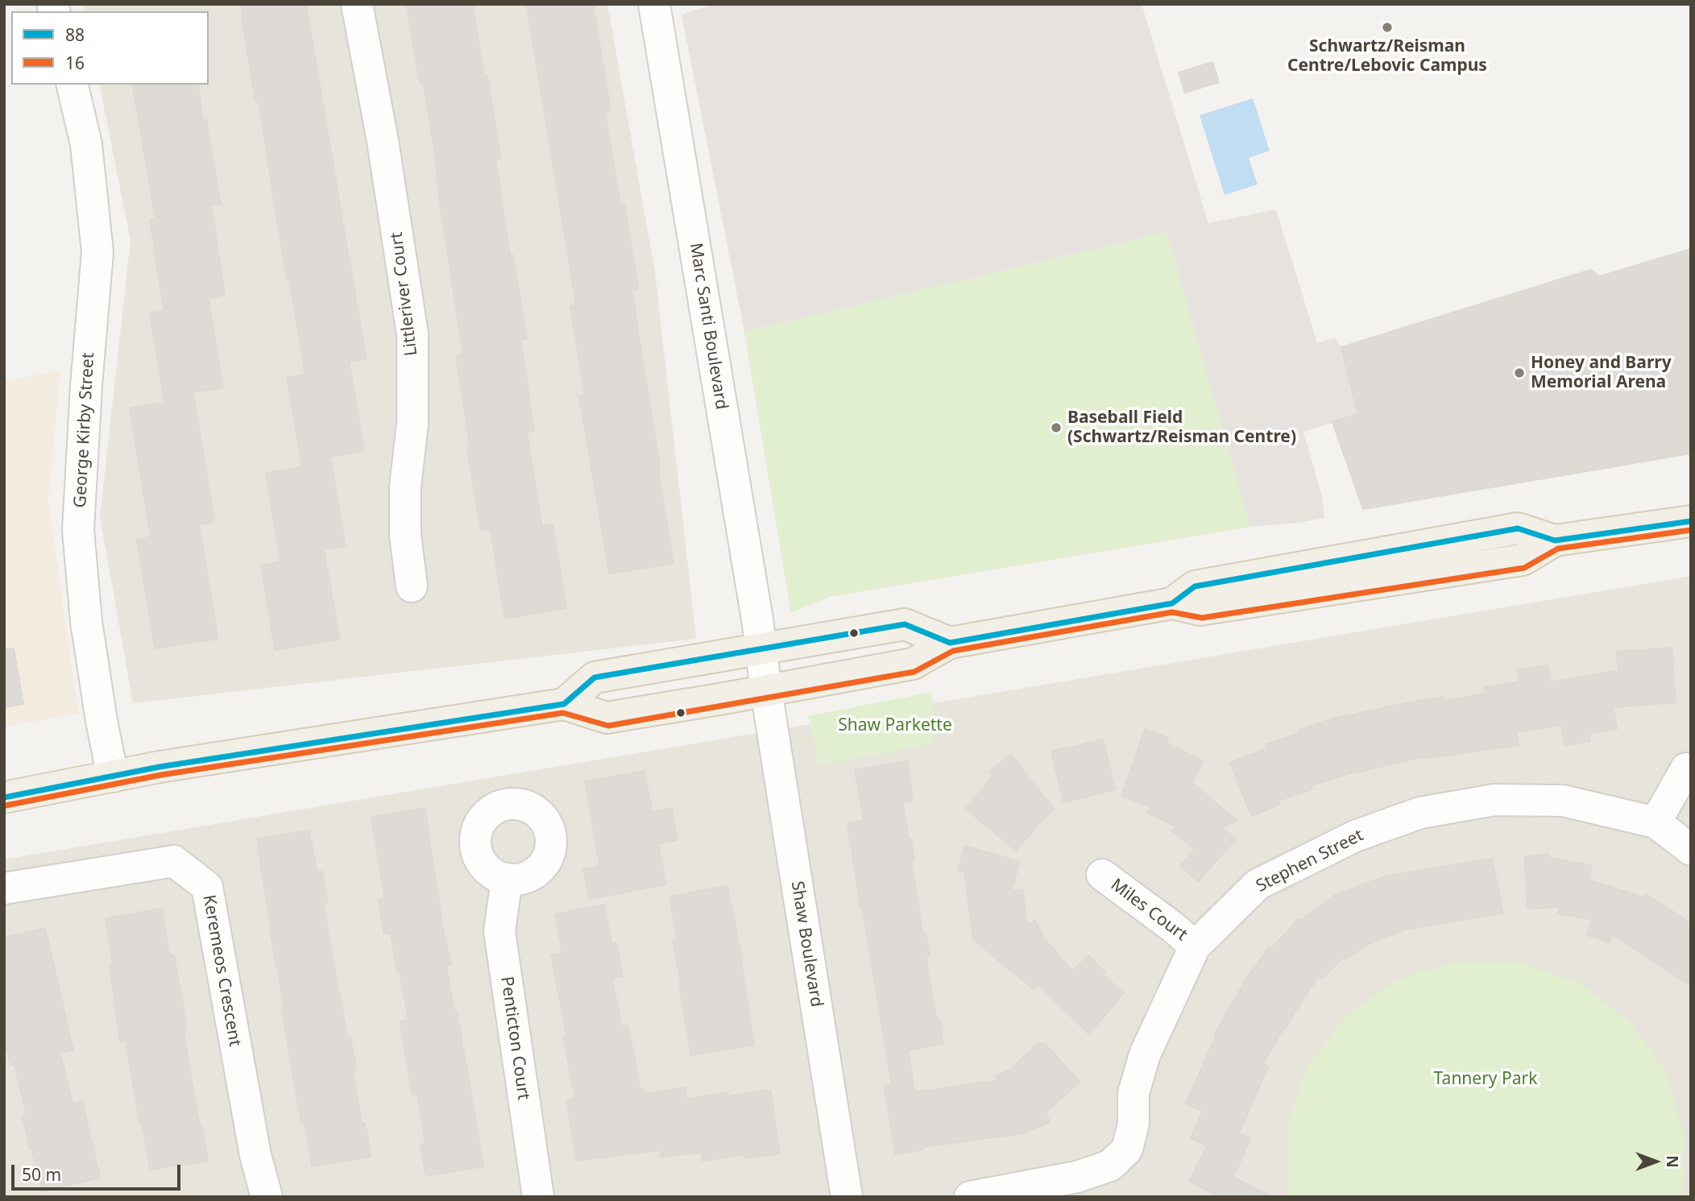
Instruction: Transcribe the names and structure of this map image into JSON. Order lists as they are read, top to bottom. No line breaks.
{"streets":{"street":["Littleriver Court","Marc Santi Boulevard","George Kirby Street","Stephen Street","Miles Court","Shaw Boulevard","Keremeos Crescent","Penticton Court"]},"crossings":[["Marc Santi Boulevard","Shaw Boulevard"],["Stephen Street","Miles Court"]],"parks":["Shaw Parkette","Tannery Park"],"places":["Schwartz/Reisman Centre/Lebovic Campus","Honey and Barry Memorial Arena","Baseball Field (Schwartz/Reisman Centre)"],"lines":["transit line 88","transit line 16"],"legend":["88","16"],"scale_bar":"50 m","north":"right"}
